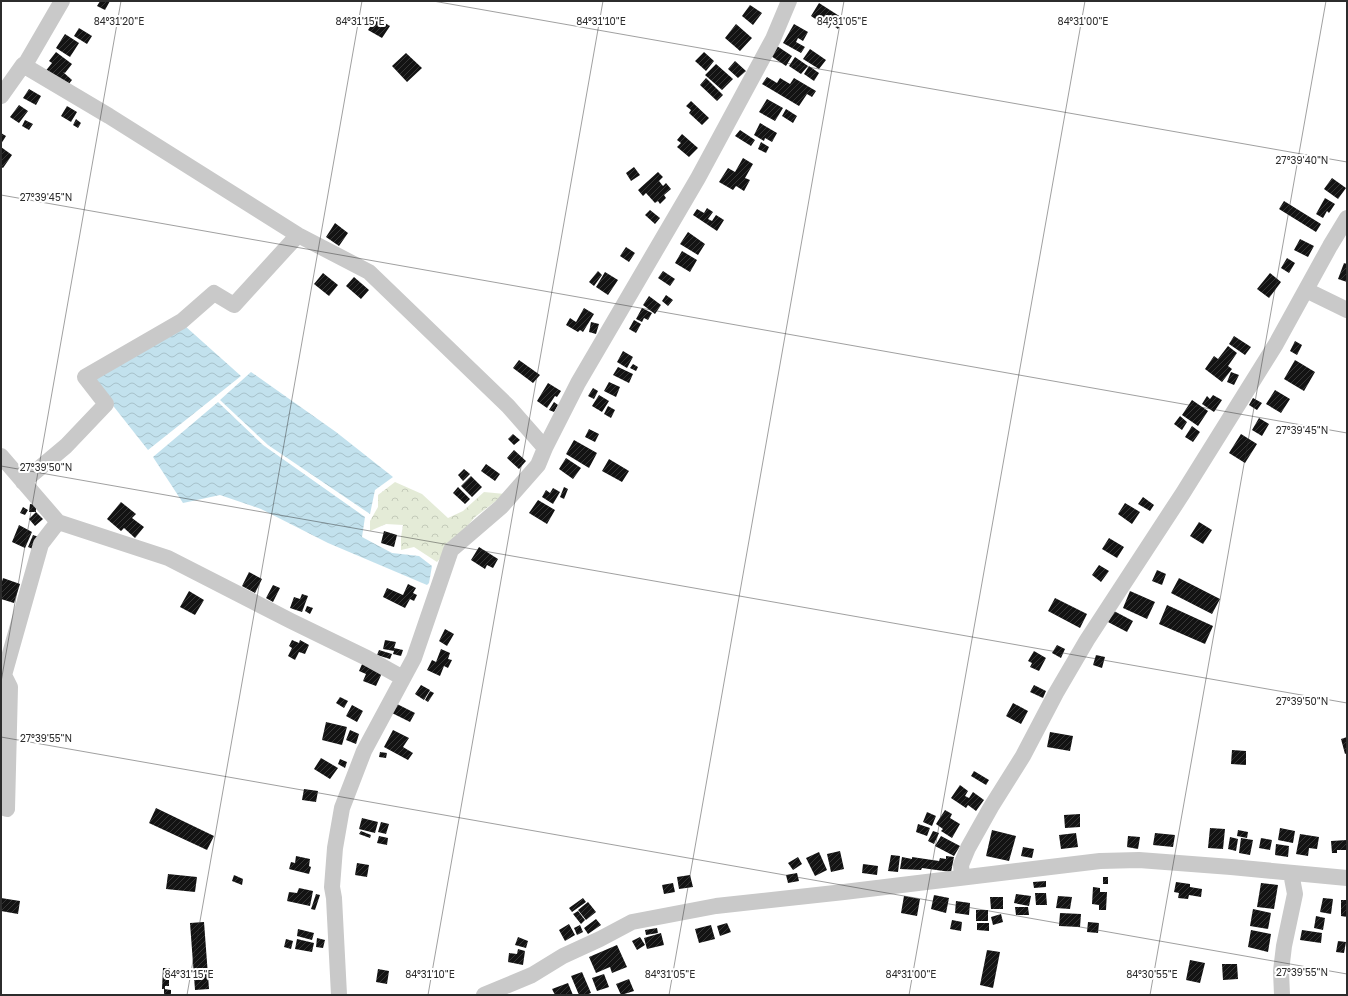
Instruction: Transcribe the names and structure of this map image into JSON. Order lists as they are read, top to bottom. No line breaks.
{"coordinates":["84°31'15\"E","84°31'10\"E","84°31'05\"E","84°31'00\"E","84°31'20\"E","27°39'40\"N","27°39'45\"N","27°39'50\"N","27°39'55\"N","84°30'55\"E"]}
